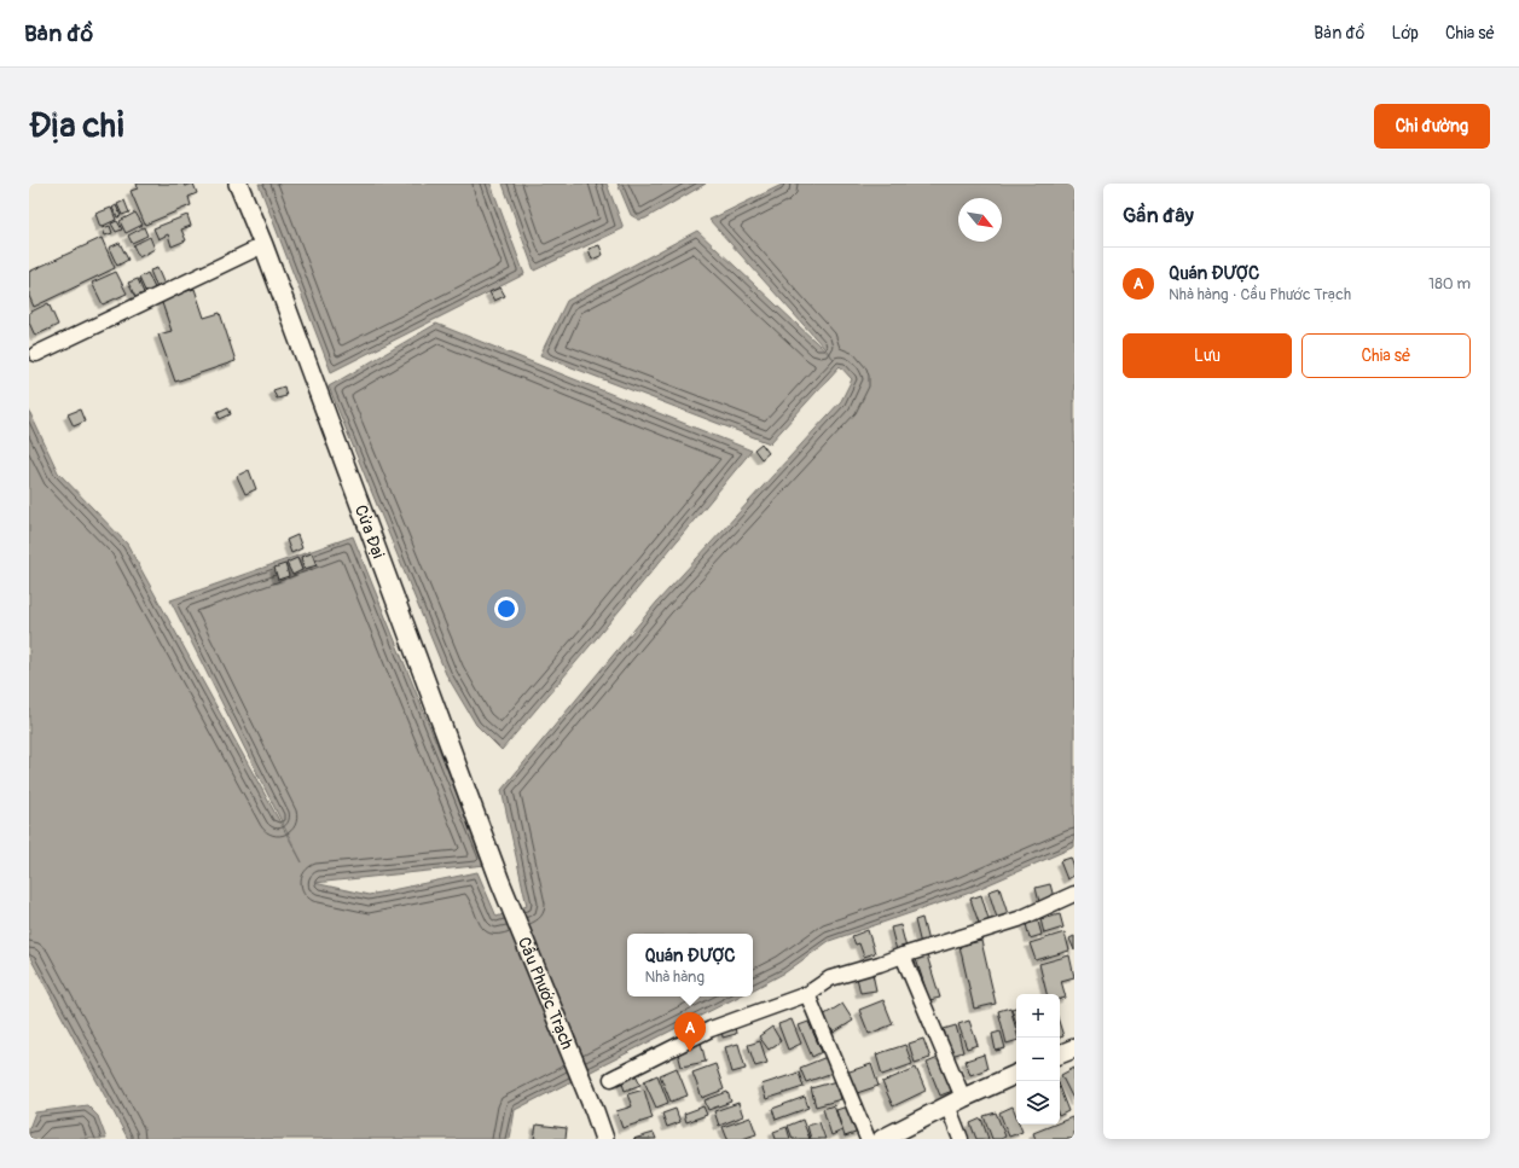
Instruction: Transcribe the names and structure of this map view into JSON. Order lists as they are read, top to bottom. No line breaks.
{"streets":{"street":["Cửa Đại","Cầu Phước Trạch"]},"crossings":[["Cửa Đại","Cầu Phước Trạch"]],"north":"bottom right","page":{"header":"Bản đồ","nav":["Bản đồ","Lớp","Chia sẻ"],"buttons":["Chỉ đường",["Lưu","Chia sẻ"]],"title":"Địa chỉ","heading":"Gần đây","list":[{"mark":"A","name":"Quán ĐƯỢC","note":"Nhà hàng · Cầu Phước Trạch","value":"180 m"}],"popup":["Quán ĐƯỢC","Nhà hàng"],"map_buttons":["+","−"],"pins":"A"}}
